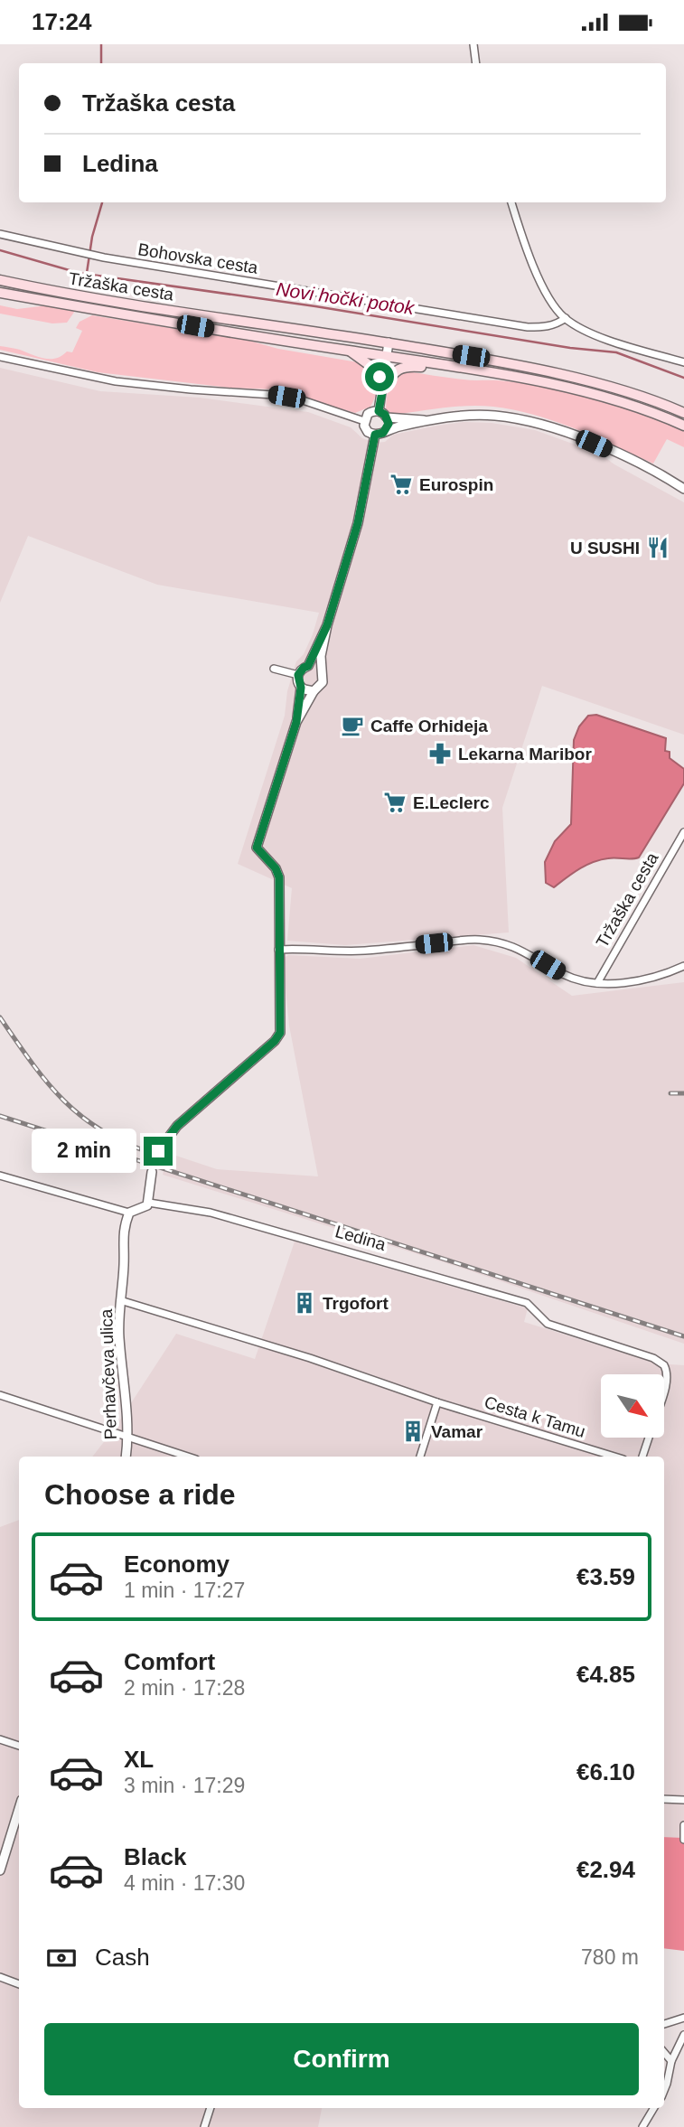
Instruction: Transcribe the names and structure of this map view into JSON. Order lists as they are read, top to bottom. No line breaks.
{"streets":{"main road":["Tržaška cesta"],"street":["Bohovska cesta","Ledina","Perhavčeva ulica","Cesta k Tamu"]},"crossings":[["Perhavčeva ulica","Cesta k Tamu"]],"water":["Novi hočki potok"],"places":{"supermarket":["Eurospin","E.Leclerc"],"restaurant":["U SUSHI"],"cafe":["Caffe Orhideja"],"pharmacy":["Lekarna Maribor"],"building":["Trgofort","Vamar"]},"north":"bottom right","page":{"status":"17:24","banner":["Tržaška cesta","Ledina"],"bubble":"2 min","heading":"Choose a ride","list":[{"name":"Economy","note":"1 min · 17:27","value":"€3.59"},{"name":"Comfort","note":"2 min · 17:28","value":"€4.85"},{"name":"XL","note":"3 min · 17:29","value":"€6.10"},{"name":"Black","note":"4 min · 17:30","value":"€2.94"}],"pay":["Cash","780 m"],"buttons":"Confirm"}}
